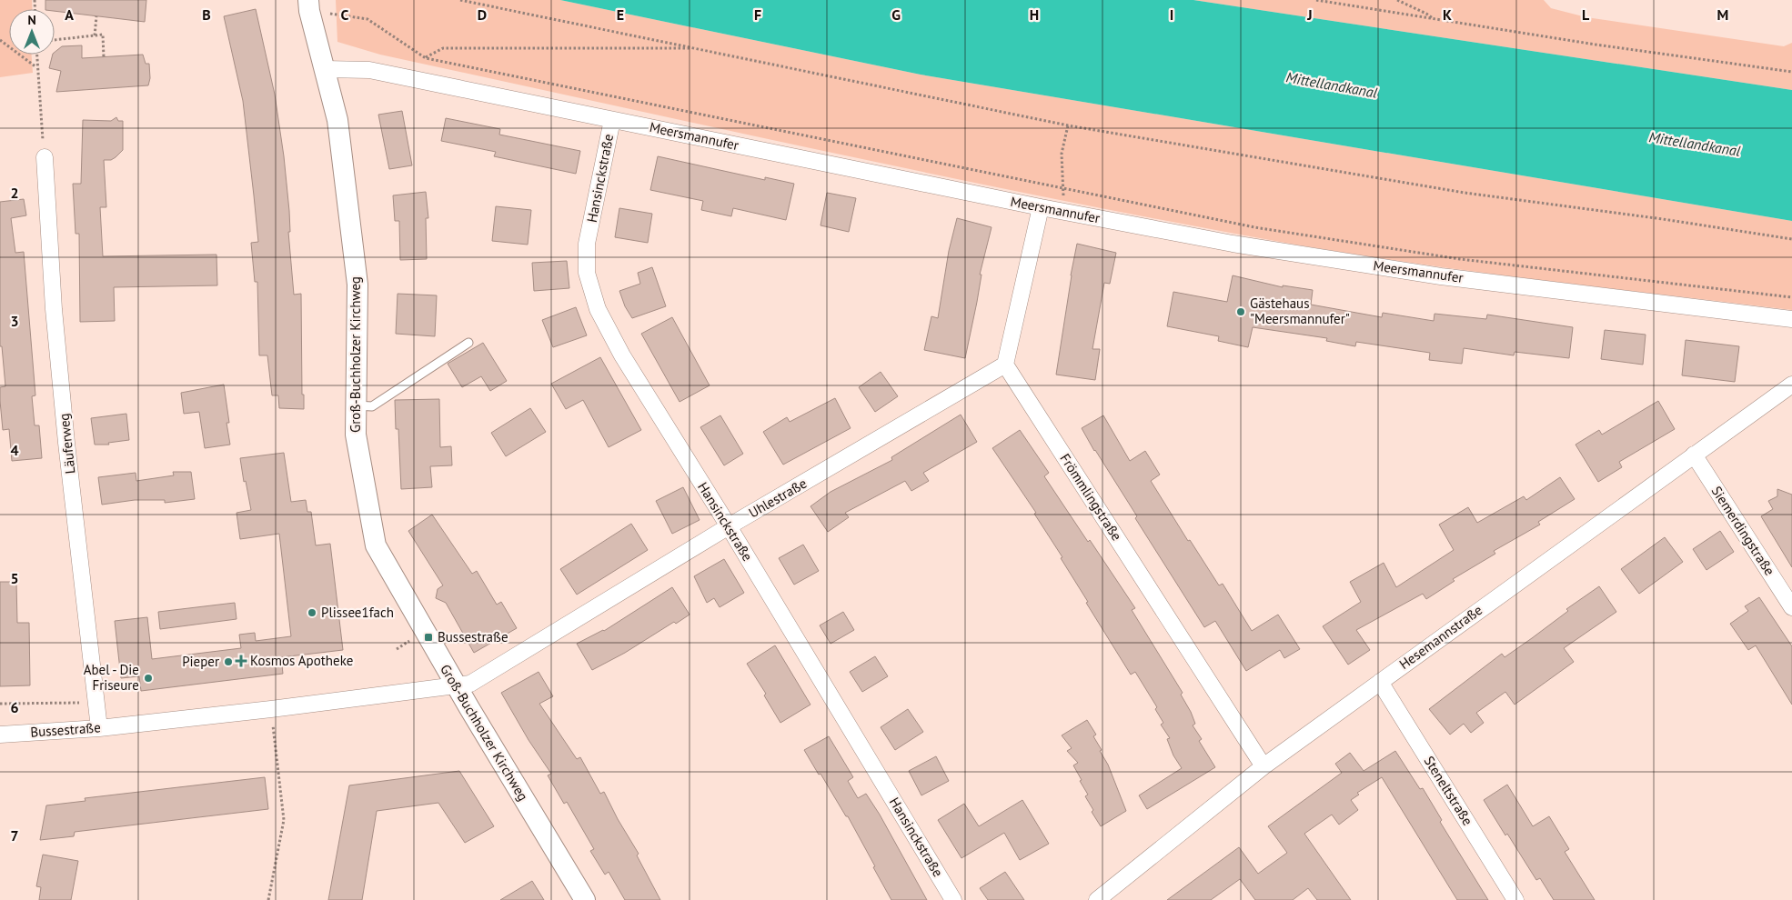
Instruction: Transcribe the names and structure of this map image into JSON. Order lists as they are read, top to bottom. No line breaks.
{"streets":{"street":["Meersmannufer","Hansinckstraße","Groß-Buchholzer Kirchweg","Läuferweg","Frömmlingstraße","Uhlestraße","Siemerdingstraße","Hesemannstraße","Bussestraße","Steneltstraße"]},"crossings":[["Meersmannufer","Hansinckstraße"],["Meersmannufer","Groß-Buchholzer Kirchweg"],["Hansinckstraße","Uhlestraße"],["Groß-Buchholzer Kirchweg","Uhlestraße"],["Groß-Buchholzer Kirchweg","Bussestraße"],["Läuferweg","Bussestraße"],["Frömmlingstraße","Uhlestraße"],["Frömmlingstraße","Hesemannstraße"],["Uhlestraße","Bussestraße"],["Siemerdingstraße","Hesemannstraße"],["Hesemannstraße","Steneltstraße"]],"water":["Mittellandkanal"],"places":{"other":["Gästehaus \"Meersmannufer\"","Plissee1fach","Pieper","Abel - Die Friseure"],"transit":["Bussestraße"],"health":["Kosmos Apotheke"]},"north":"top","grid":{"columns":["A","B","C","D","E","F","G","H","I","J","K","L","M"],"rows":["2","3","4","5","6","7"]}}
